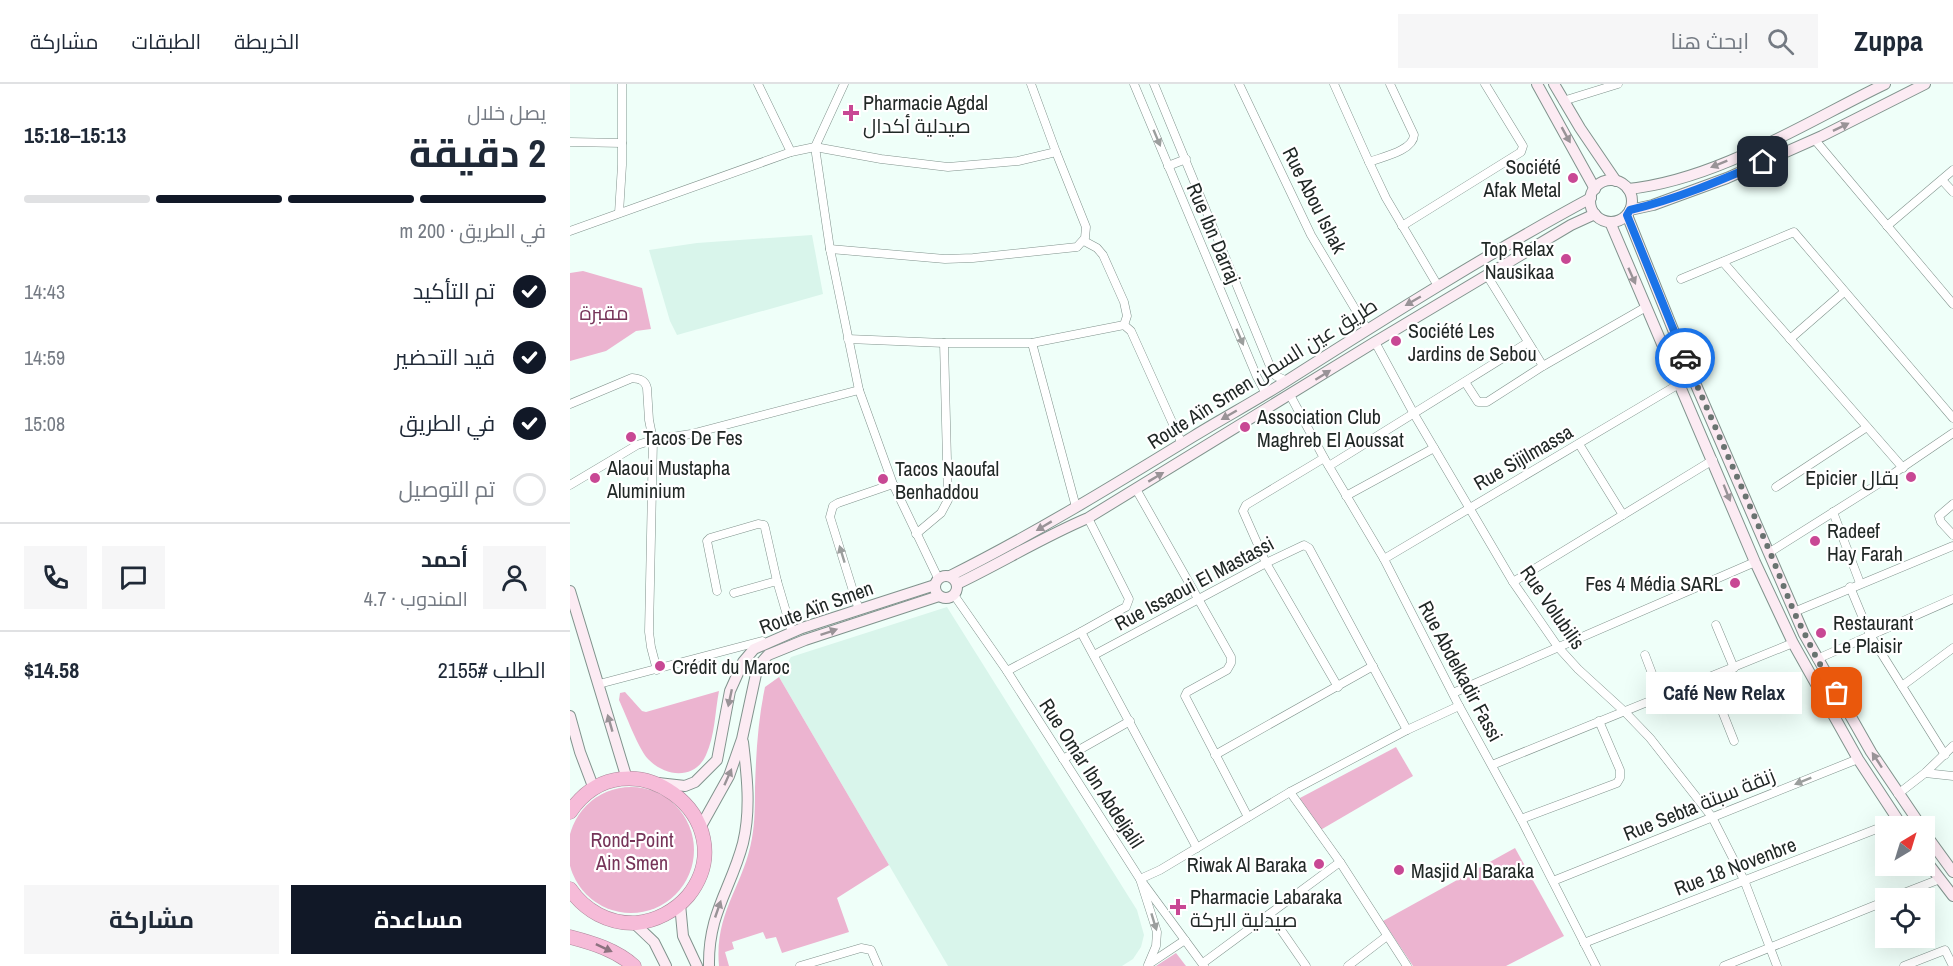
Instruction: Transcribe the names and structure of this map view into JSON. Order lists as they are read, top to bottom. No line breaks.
{"streets":{"main road":["Route Aïn Smen طريق عين السمن","Route Aïn Smen"],"street":["Rue Abou Ishak","Rue Ibn Darraj","Rue Sijilmassa","Rue Issaoui El Mastassi","Rue Volubilis","Rue Abdelkadir Fassi","Rue Omar Ibn Abdeljalil","Rue Sebta زنقة سبتة","Rue 18 Novenbre"]},"crossings":[["Rue Abou Ishak","Route Aïn Smen طريق عين السمن"],["Rue Ibn Darraj","Route Aïn Smen طريق عين السمن"],["Route Aïn Smen طريق عين السمن","Rue Volubilis"],["Route Aïn Smen طريق عين السمن","Rue Abdelkadir Fassi"],["Route Aïn Smen طريق عين السمن","Rue Omar Ibn Abdeljalil"],["Rue Sijilmassa","Rue Volubilis"],["Rue Sijilmassa","Rue Abdelkadir Fassi"],["Rue Volubilis","Rue Sebta زنقة سبتة"],["Rue Volubilis","Rue 18 Novenbre"],["Rue Abdelkadir Fassi","Rue Sebta زنقة سبتة"],["Rue Abdelkadir Fassi","Rue 18 Novenbre"]],"one_way":["Rue Sebta زنقة سبتة"],"parks":["مقبرة","Rond-Point Ain Smen"],"places":{"health":["Pharmacie Agdal صيدلية أكدال","Pharmacie Labaraka صيدلية البركة"],"other":["Société Afak Metal","Top Relax Nausikaa","Société Les Jardins de Sebou","Association Club Maghreb El Aoussat","Tacos De Fes","Epicier بقال","Alaoui Mustapha Aluminium","Tacos Naoufal Benhaddou","Radeef Hay Farah","Fes 4 Média SARL","Restaurant Le Plaisir","Crédit du Maroc","Café New Relax","Riwak Al Baraka","Masjid Al Baraka"]},"north":"top right","page":{"header":"Zuppa","search":"ابحث هنا","nav":["الخريطة","الطبقات","مشاركة"],"heading":["2 دقيقة","يصل خلال","15:13–15:18"],"panel":["أحمد","المندوب · 4.7","الطلب #2155","$14.58"],"bar":"في الطريق · 200 m","list":[["تم التأكيد","14:43"],["قيد التحضير","14:59"],["في الطريق","15:08"],"تم التوصيل"],"bubble":"Café New Relax","buttons":["مساعدة","مشاركة"]}}
